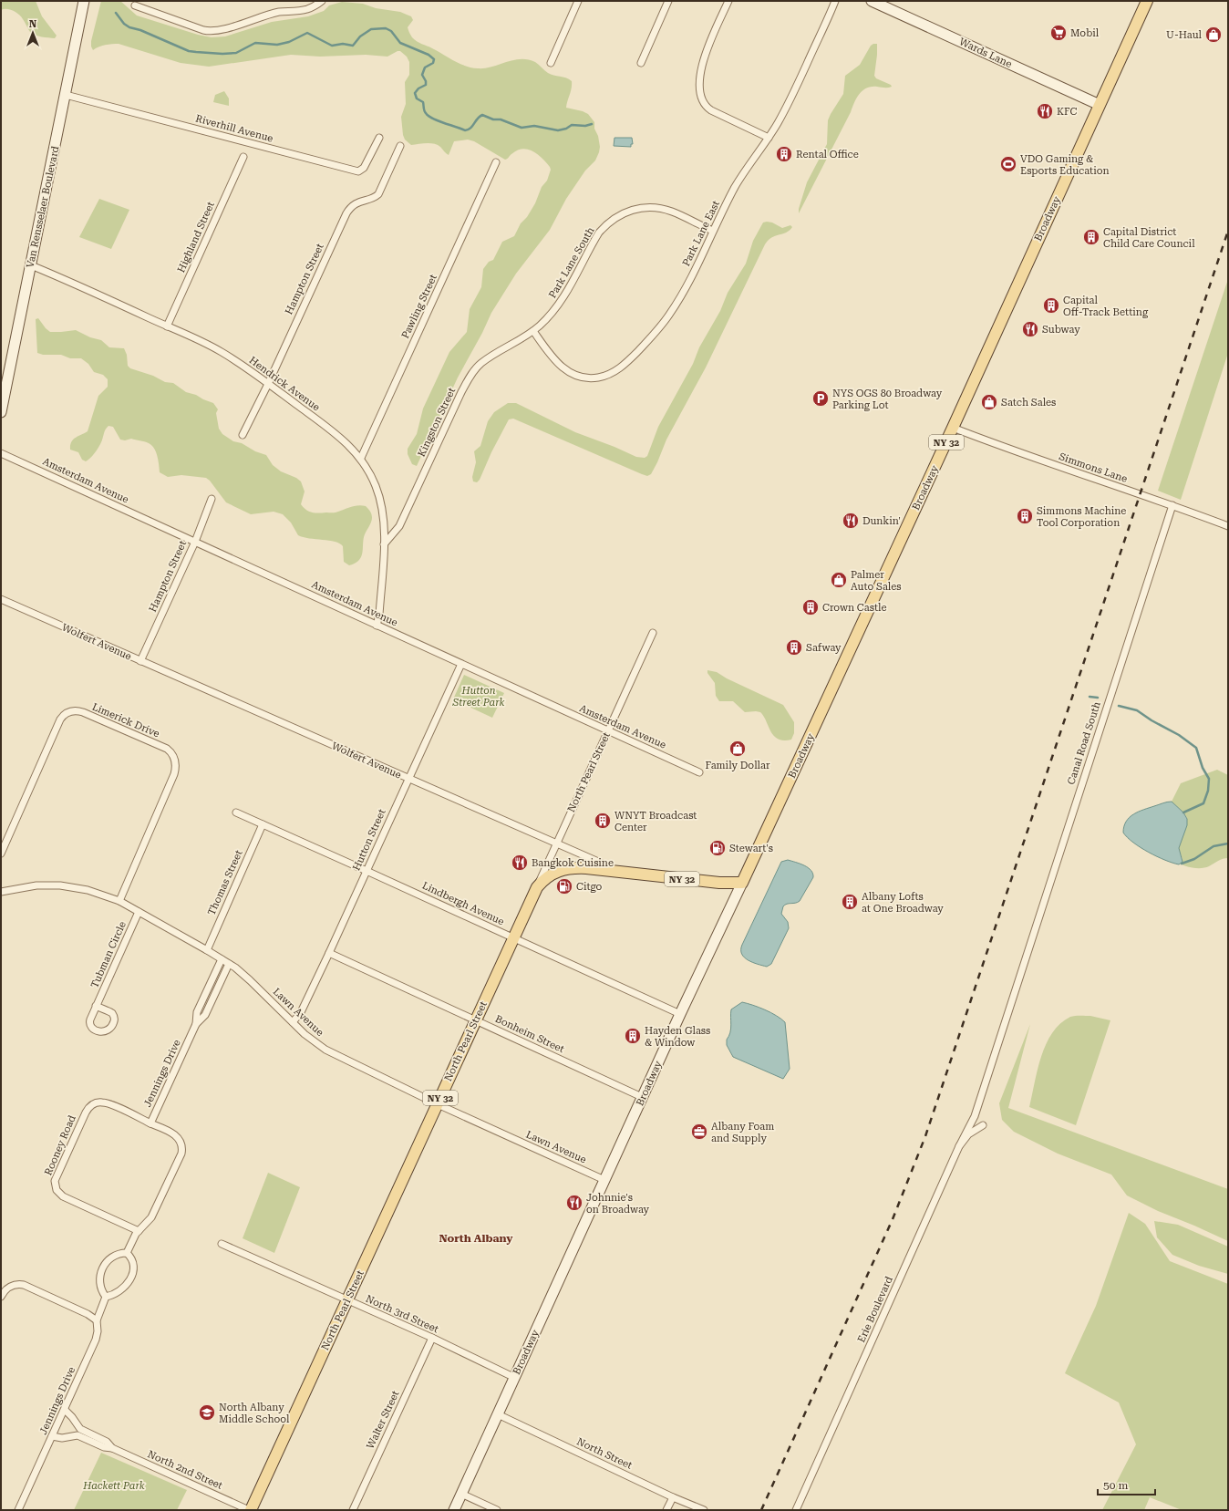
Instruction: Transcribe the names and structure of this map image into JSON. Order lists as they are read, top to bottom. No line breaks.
{"streets":{"main road":["Broadway","NY 32","Wolfert Avenue","North Pearl Street"],"street":["Wards Lane","Riverhill Avenue","Van Rensselaer Boulevard","Park Lane East","Highland Street","Park Lane South","Hampton Street","Pawling Street","Hendrick Avenue","Kingston Street","Simmons Lane","Amsterdam Avenue","Limerick Drive","Canal Road South","Hutton Street","Thomas Street","Lindbergh Avenue","Tubman Circle","Lawn Avenue","Bonheim Street","Jennings Drive","Rooney Road","Erie Boulevard","North 3rd Street","Walter Street","North Street","North 2nd Street"]},"crossings":[["Wards Lane","Broadway"],["Riverhill Avenue","Van Rensselaer Boulevard"],["Van Rensselaer Boulevard","Hendrick Avenue"],["Broadway","Simmons Lane"],["Broadway","Wolfert Avenue"],["Broadway","Lindbergh Avenue"],["Broadway","Lawn Avenue"],["Broadway","Bonheim Street"],["Broadway","North 3rd Street"],["Broadway","North Street"],["Park Lane East","Park Lane South"],["Park Lane East","Kingston Street"],["Highland Street","Hendrick Avenue"],["Park Lane South","Kingston Street"],["Hampton Street","Hendrick Avenue"],["Hampton Street","Amsterdam Avenue"],["Hampton Street","Wolfert Avenue"],["Pawling Street","Hendrick Avenue"],["Hendrick Avenue","Kingston Street"],["Hendrick Avenue","Amsterdam Avenue"],["NY 32","Wolfert Avenue"],["NY 32","North Pearl Street"],["Simmons Lane","Canal Road South"],["Amsterdam Avenue","North Pearl Street"],["Amsterdam Avenue","Hutton Street"],["Wolfert Avenue","North Pearl Street"],["Wolfert Avenue","Hutton Street"],["Limerick Drive","Lawn Avenue"],["Canal Road South","Erie Boulevard"],["North Pearl Street","Lindbergh Avenue"],["North Pearl Street","Lawn Avenue"],["North Pearl Street","Bonheim Street"],["North Pearl Street","North 3rd Street"],["North Pearl Street","North 2nd Street"],["Hutton Street","Lindbergh Avenue"],["Hutton Street","Lawn Avenue"],["Hutton Street","Bonheim Street"],["Thomas Street","Lindbergh Avenue"],["Thomas Street","Lawn Avenue"],["Tubman Circle","Lawn Avenue"],["Lawn Avenue","Jennings Drive"],["Jennings Drive","Rooney Road"],["Jennings Drive","North 2nd Street"],["North 3rd Street","Walter Street"]],"districts":["North Albany"],"parks":["Hutton Street Park","Hackett Park"],"places":{"supermarket":["Mobil"],"shop":["U-Haul","Satch Sales","Palmer Auto Sales","Family Dollar"],"restaurant":["KFC","Subway","Dunkin'","Bangkok Cuisine","Johnnie's on Broadway"],"building":["Rental Office","Capital District Child Care Council","Capital Off-Track Betting","Simmons Machine Tool Corporation","Crown Castle","Safway","WNYT Broadcast Center","Albany Lofts at One Broadway","Hayden Glass & Window"],"sports":["VDO Gaming & Esports Education"],"parking":["NYS OGS 80 Broadway Parking Lot"],"fuel station":["Stewart's","Citgo"],"office":["Albany Foam and Supply"],"school or university":["North Albany Middle School"]},"scale_bar":"50 m","north":"top"}
